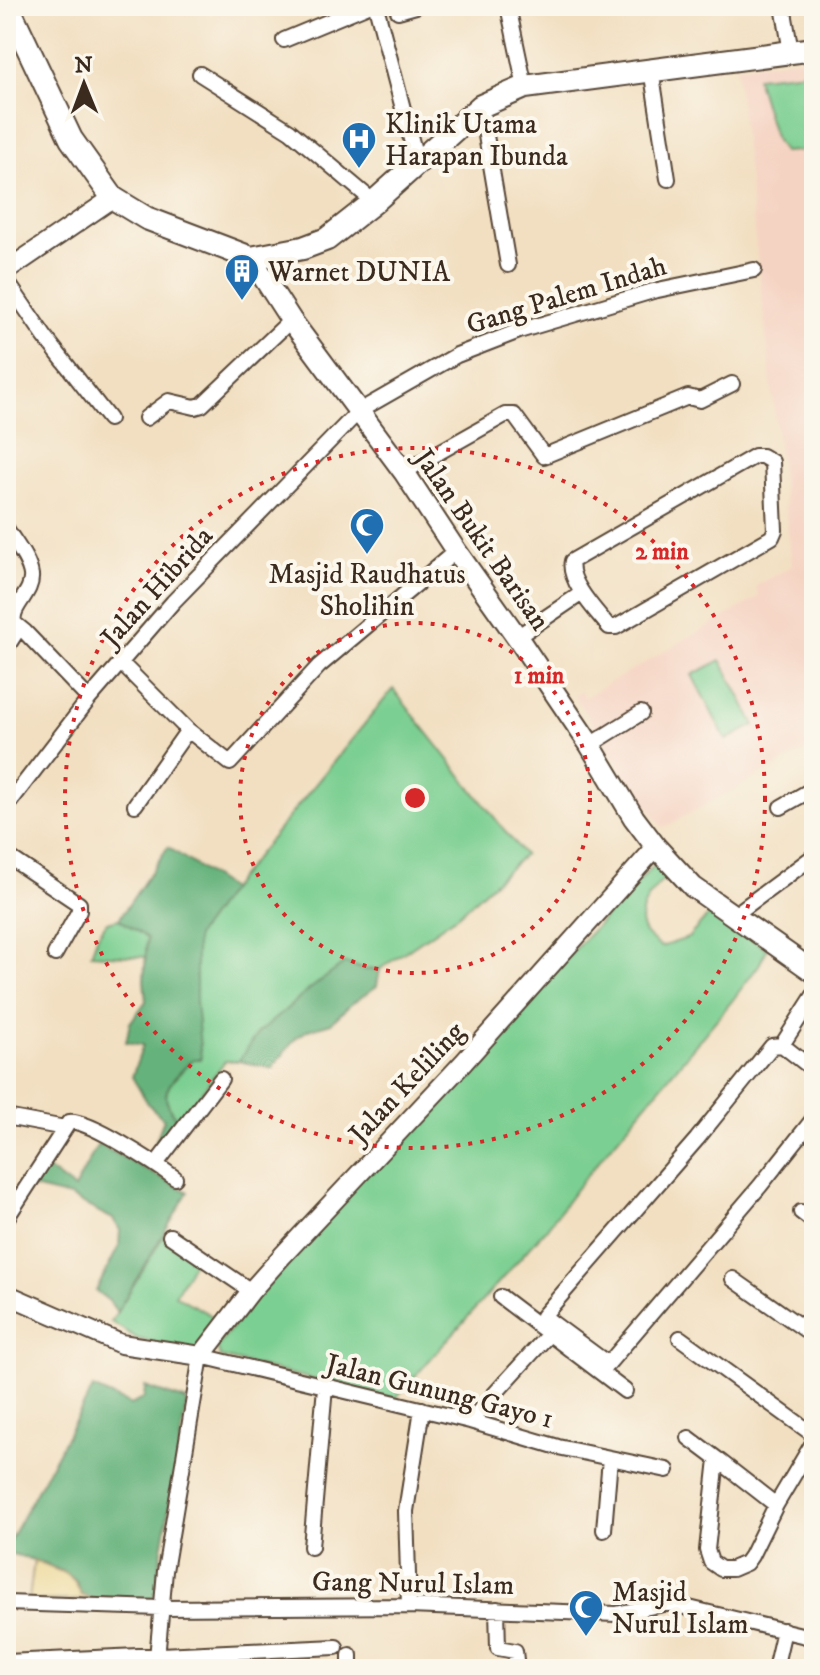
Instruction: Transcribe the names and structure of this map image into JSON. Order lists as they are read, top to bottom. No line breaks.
{"streets":{"main road":["Jalan Bukit Barisan"],"street":["Gang Palem Indah","Jalan Hibrida","Jalan Keliling","Jalan Gunung Gayo 1","Gang Nurul Islam"]},"crossings":[["Gang Palem Indah","Jalan Bukit Barisan"],["Gang Palem Indah","Jalan Hibrida"],["Jalan Bukit Barisan","Jalan Hibrida"],["Jalan Bukit Barisan","Jalan Keliling"],["Jalan Keliling","Jalan Gunung Gayo 1"],["Jalan Keliling","Gang Nurul Islam"]],"places":{"hospital":["Klinik Utama Harapan Ibunda"],"building":["Warnet DUNIA"],"mosque":["Masjid Raudhatus Sholihin","Masjid Nurul Islam"]},"north":"top","rings":["2 min","1 min"]}
